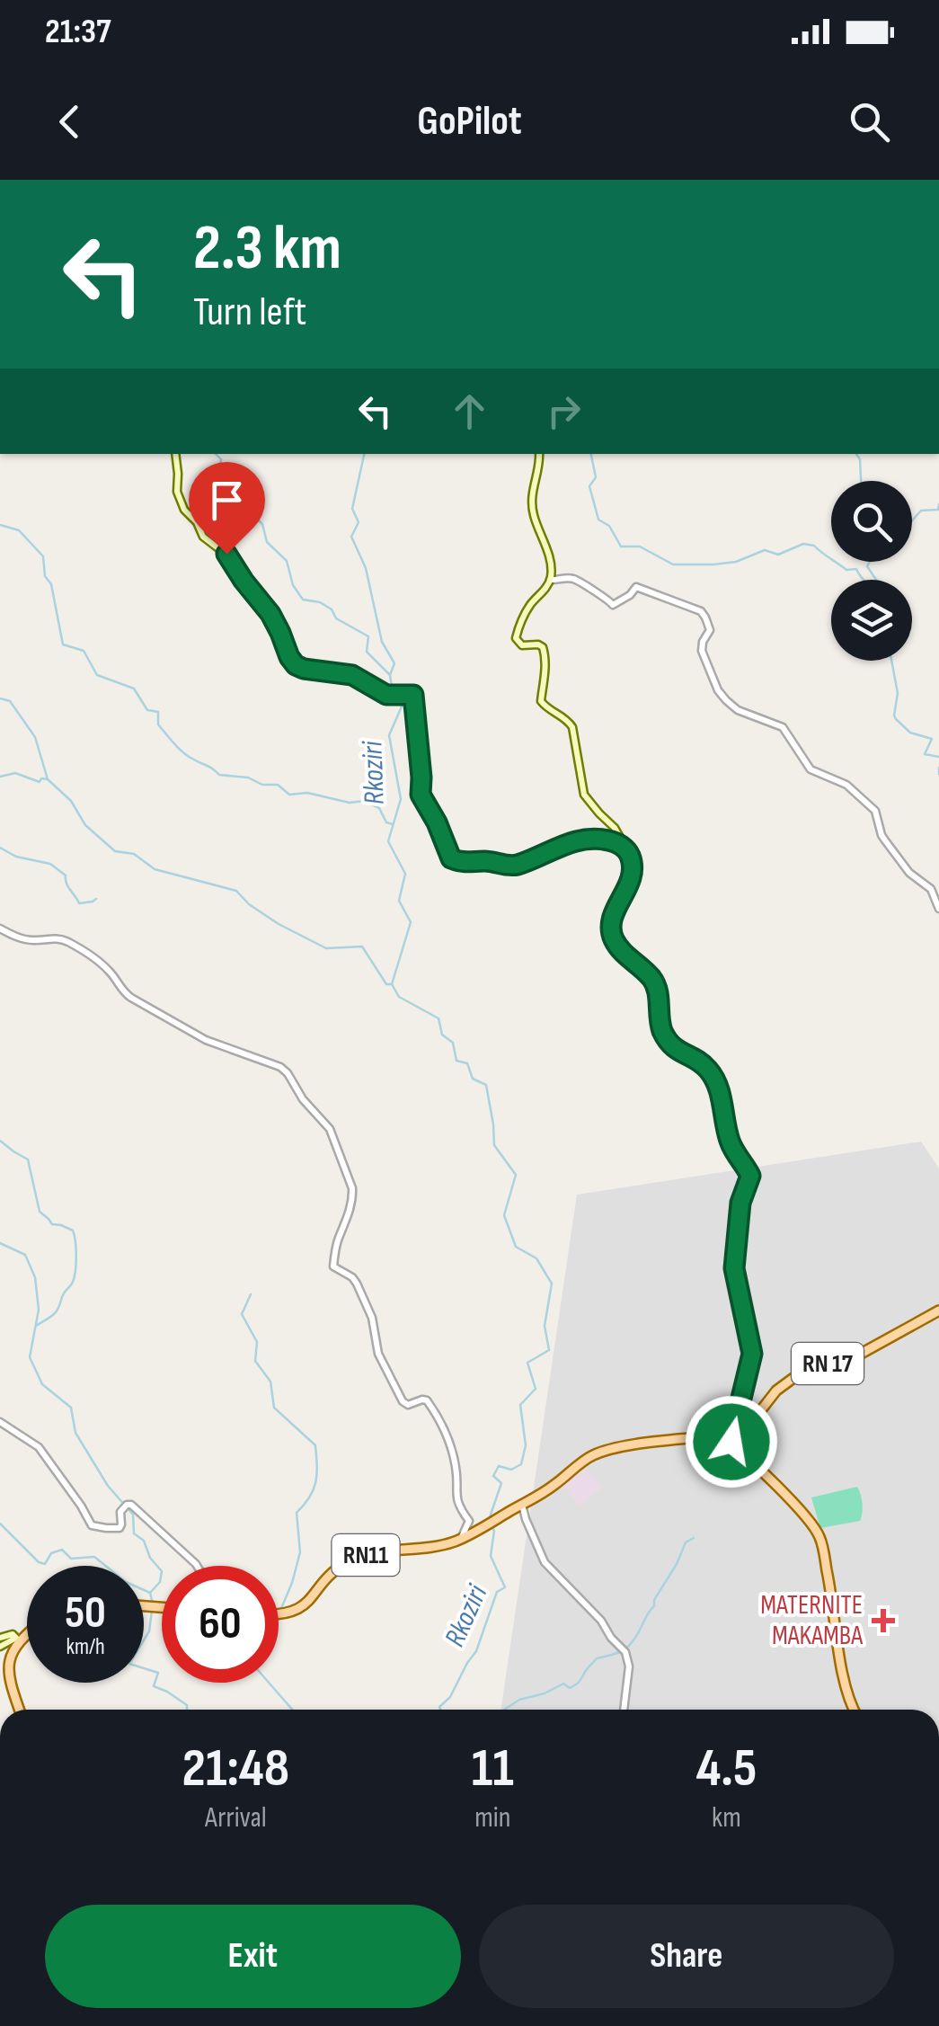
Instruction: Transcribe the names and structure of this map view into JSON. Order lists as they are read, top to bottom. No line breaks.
{"streets":{"main road":["RN 17","RN11"]},"crossings":[["RN 17","RN11"]],"water":["Rkoziri"],"places":{"health":["MATERNITE MAKAMBA"]},"page":{"status":"21:37","header":"GoPilot","turn":["2.3 km","Turn left"],"speed":"50 km/h","limit":"60","eta":["21:48","Arrival","11","min","4.5","km"],"buttons":["Exit","Share"]}}
